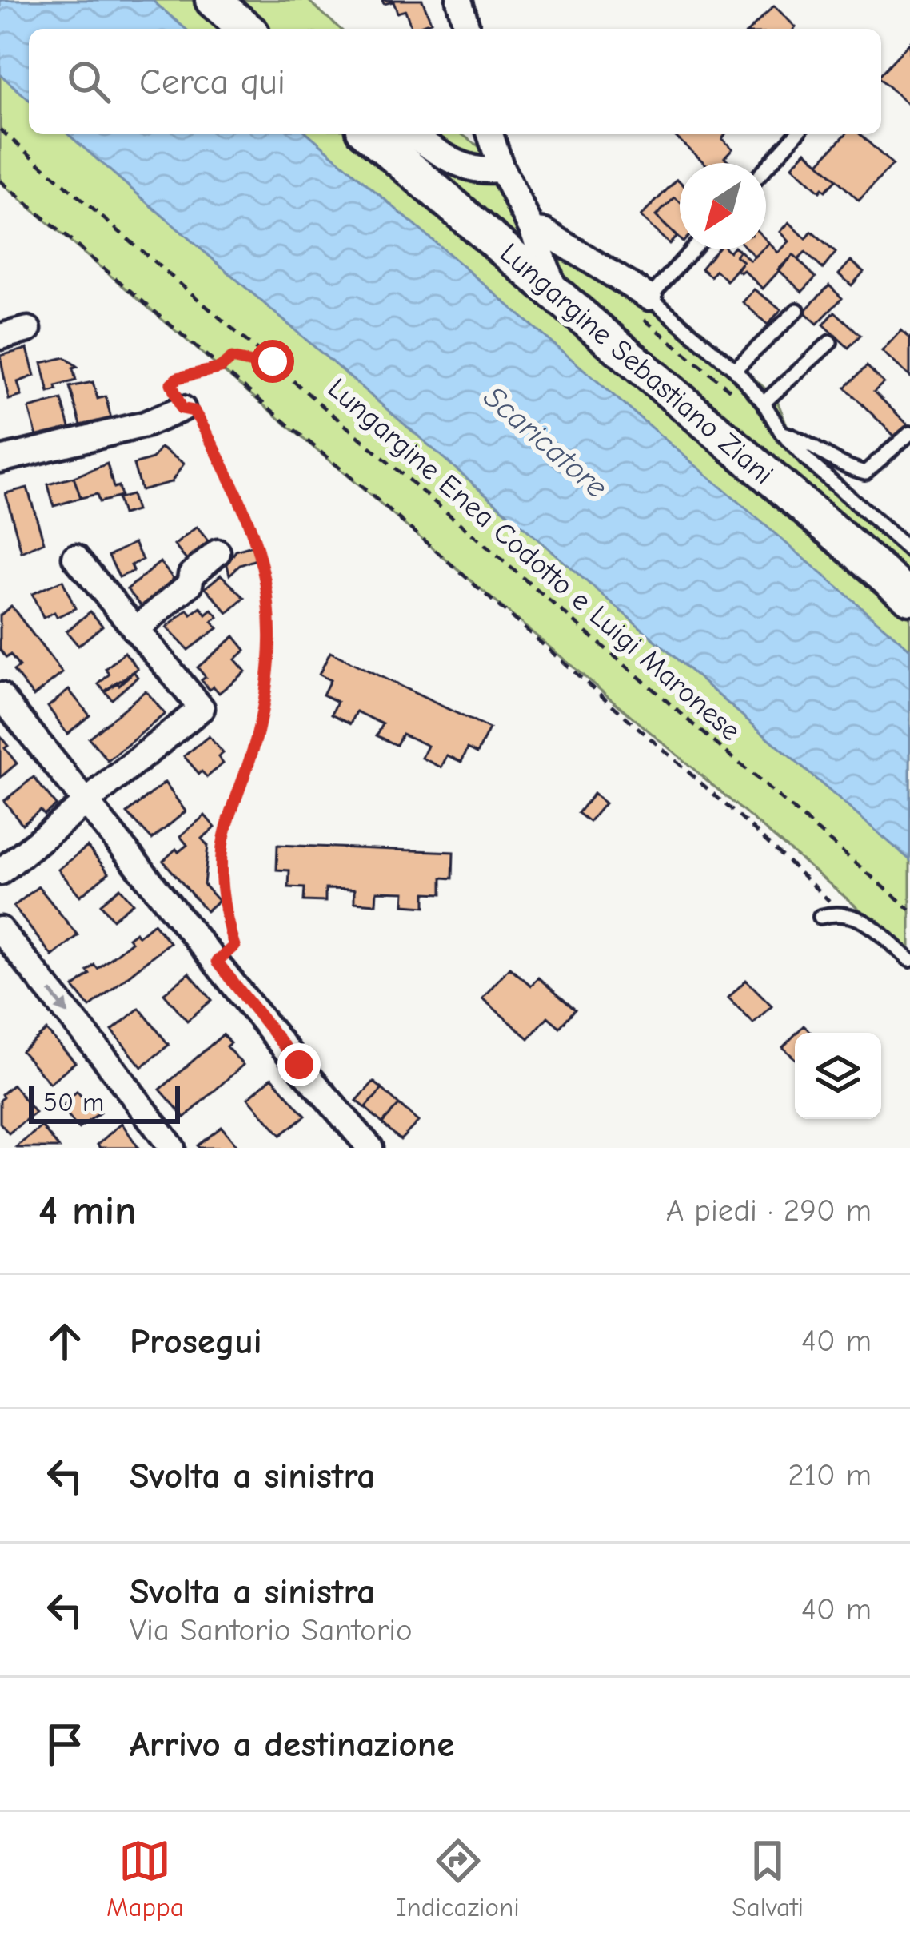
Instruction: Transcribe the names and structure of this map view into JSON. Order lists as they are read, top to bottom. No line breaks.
{"streets":{"street":["Lungargine Sebastiano Ziani"],"path":["Lungargine Enea Codotto e Luigi Maronese"]},"water":["Scaricatore"],"scale_bar":"50 m","north":"bottom left","page":{"search":"Cerca qui","scale":"50 m","heading":["4 min","A piedi · 290 m"],"list":[["Prosegui","40 m"],["Svolta a sinistra","210 m"],["Svolta a sinistra","Via Santorio Santorio","40 m"],"Arrivo a destinazione"],"nav":["Mappa","Indicazioni","Salvati"]}}
